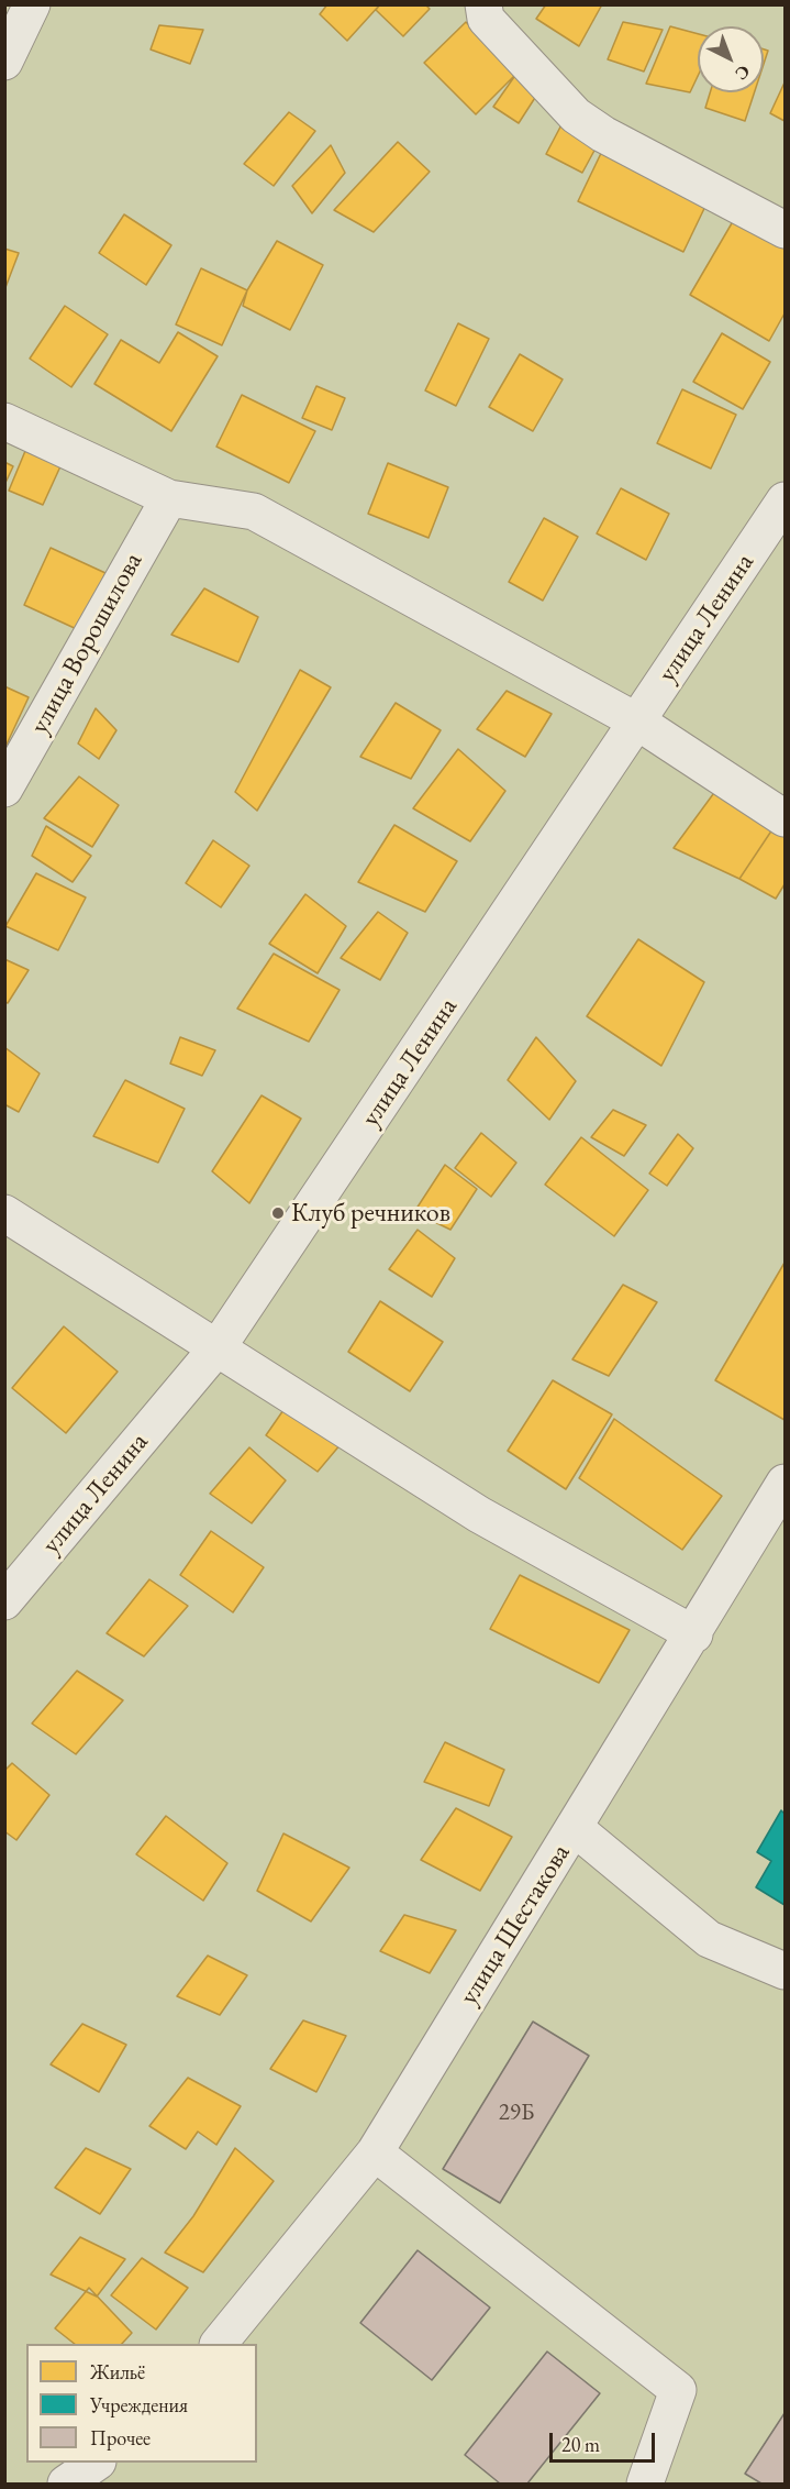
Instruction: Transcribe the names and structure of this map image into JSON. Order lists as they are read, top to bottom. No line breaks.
{"streets":{"street":["улица Ленина","улица Ворошилова","улица Шестакова"]},"places":["Клуб речников"],"house_numbers":["29Б"],"legend":["Жильё","Учреждения","Прочее"],"scale_bar":"20 m","north":"bottom right"}
